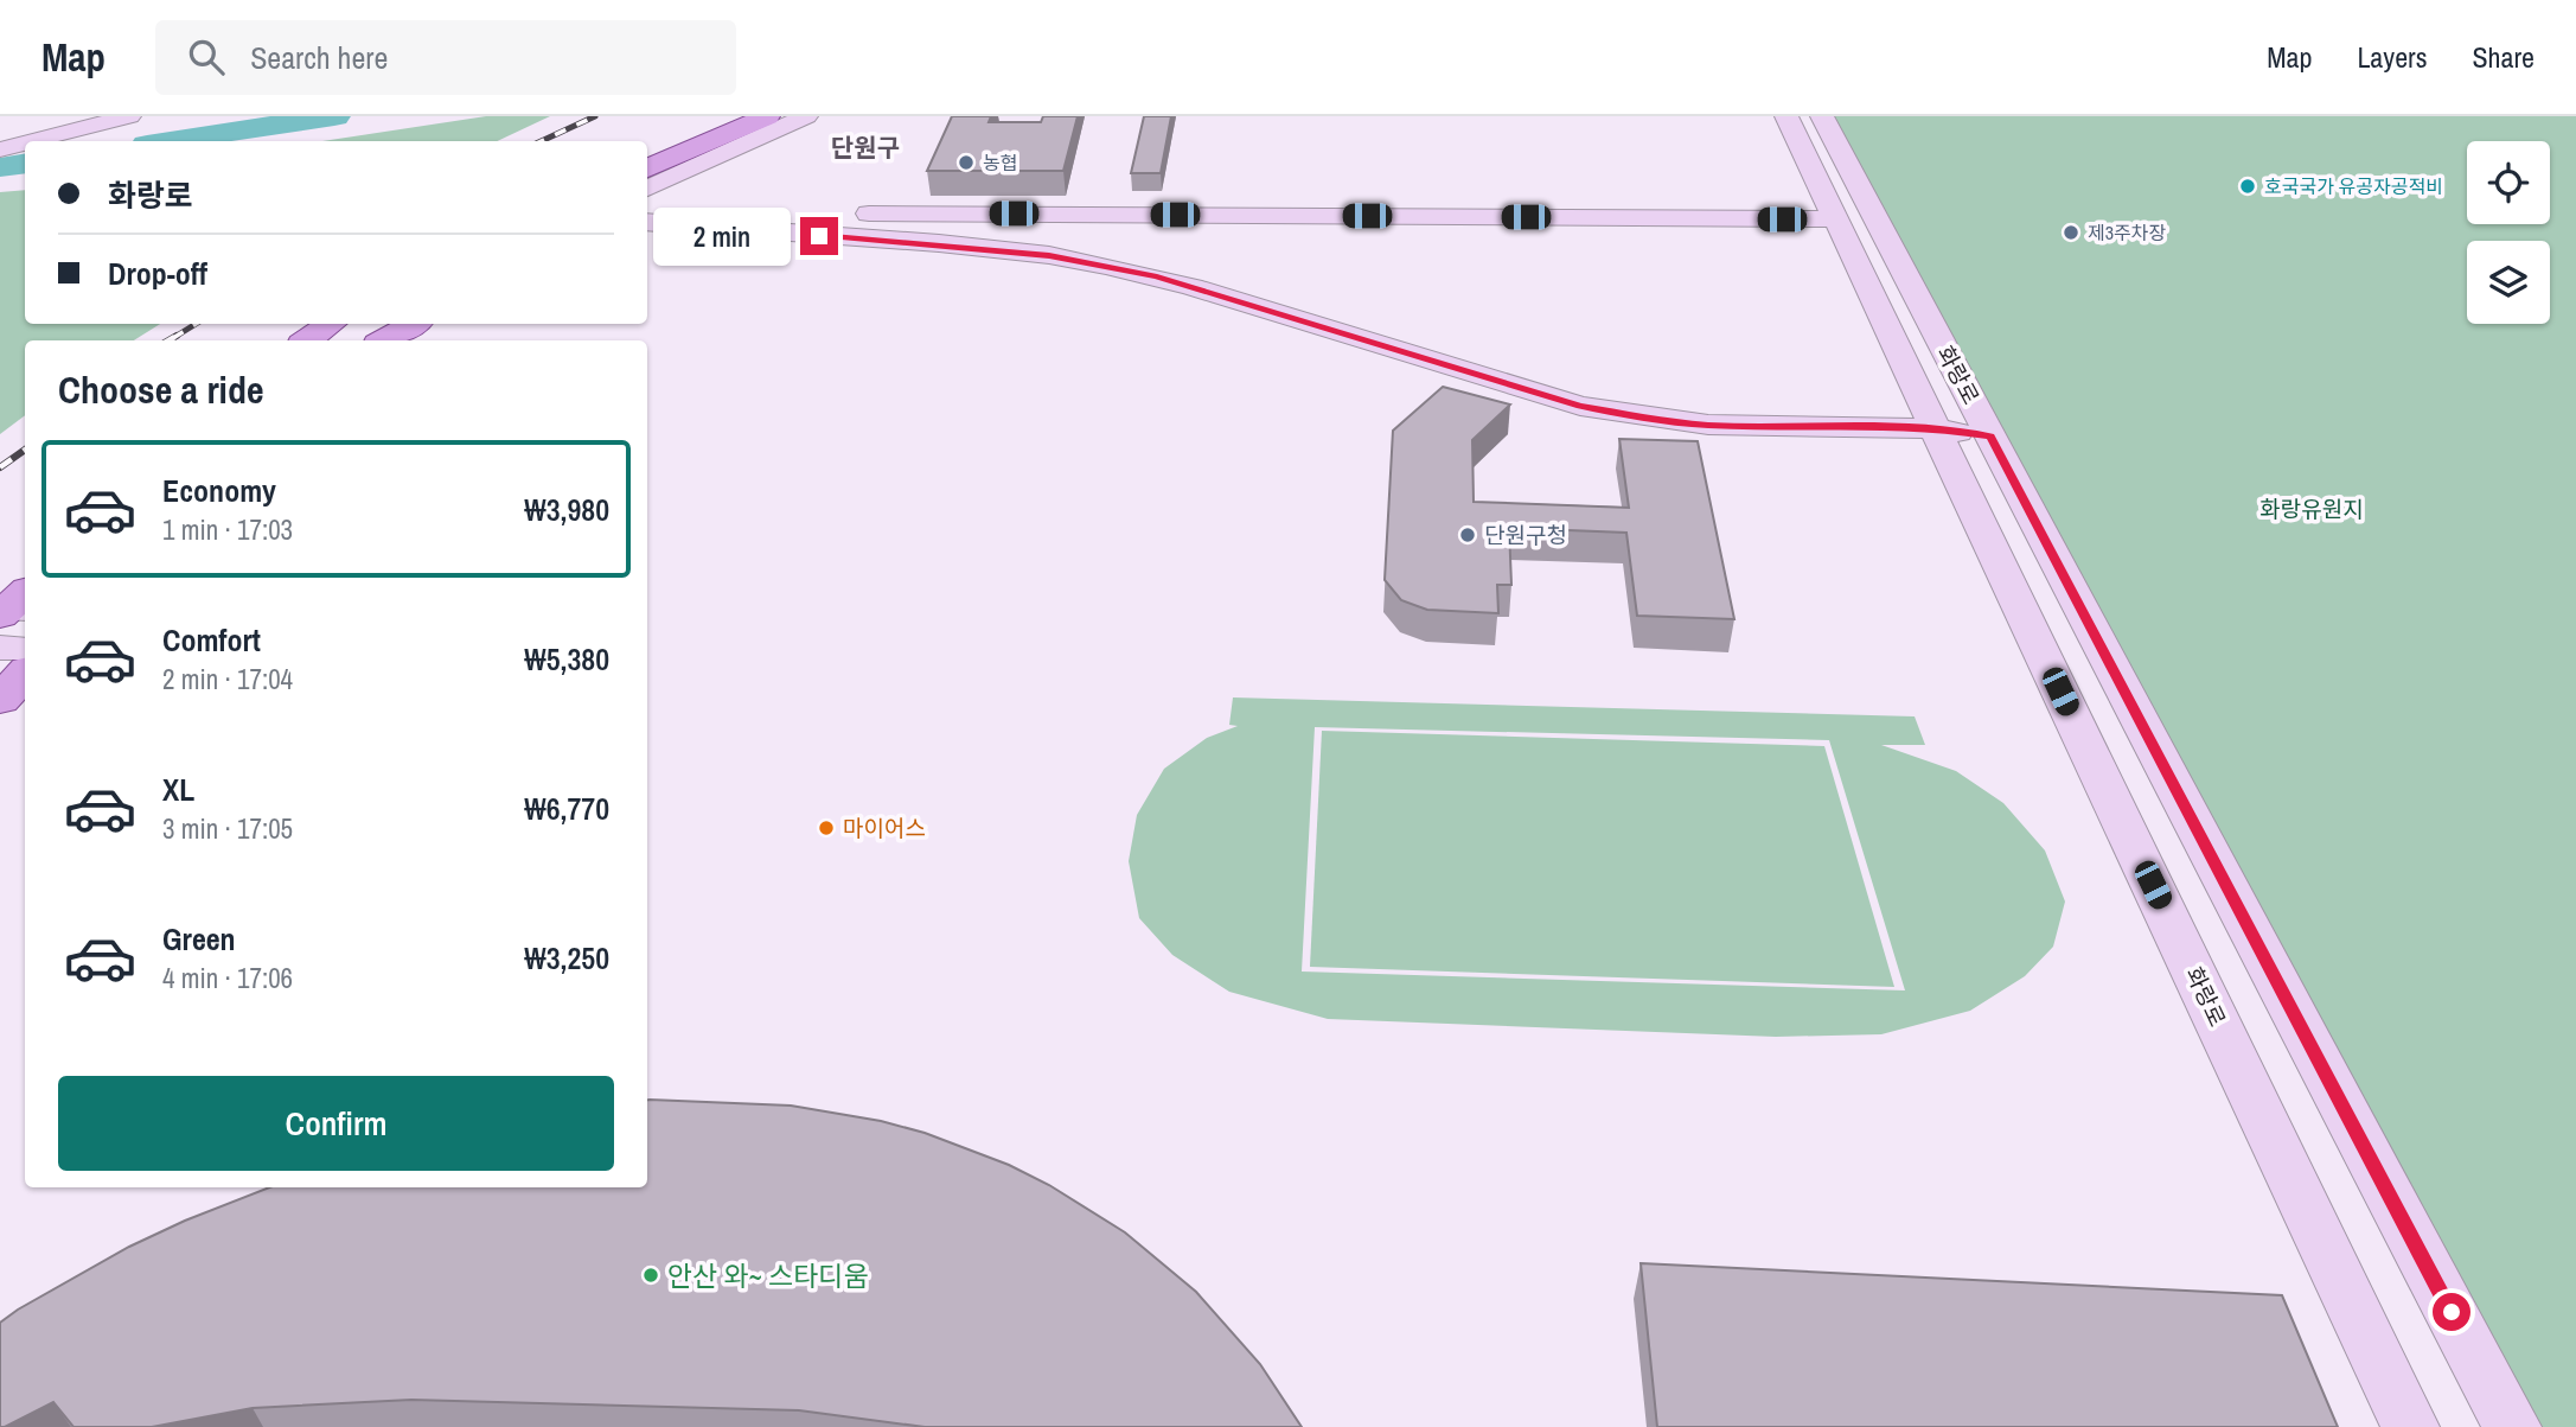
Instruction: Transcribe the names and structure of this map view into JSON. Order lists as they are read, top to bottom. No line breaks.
{"streets":{"street":["화랑로"]},"districts":["단원구"],"parks":["화랑유원지"],"places":["농협","호국국가 유공자공적비","제3주차장","단원구청","마이어스","안산 와~ 스타디움"],"page":{"header":"Map","search":"Search here","nav":["Map","Layers","Share"],"banner":["화랑로","Drop-off"],"bubble":"2 min","heading":"Choose a ride","list":[{"name":"Economy","note":"1 min · 17:03","value":"₩3,980"},{"name":"Comfort","note":"2 min · 17:04","value":"₩5,380"},{"name":"XL","note":"3 min · 17:05","value":"₩6,770"},{"name":"Green","note":"4 min · 17:06","value":"₩3,250"}],"buttons":"Confirm"}}
